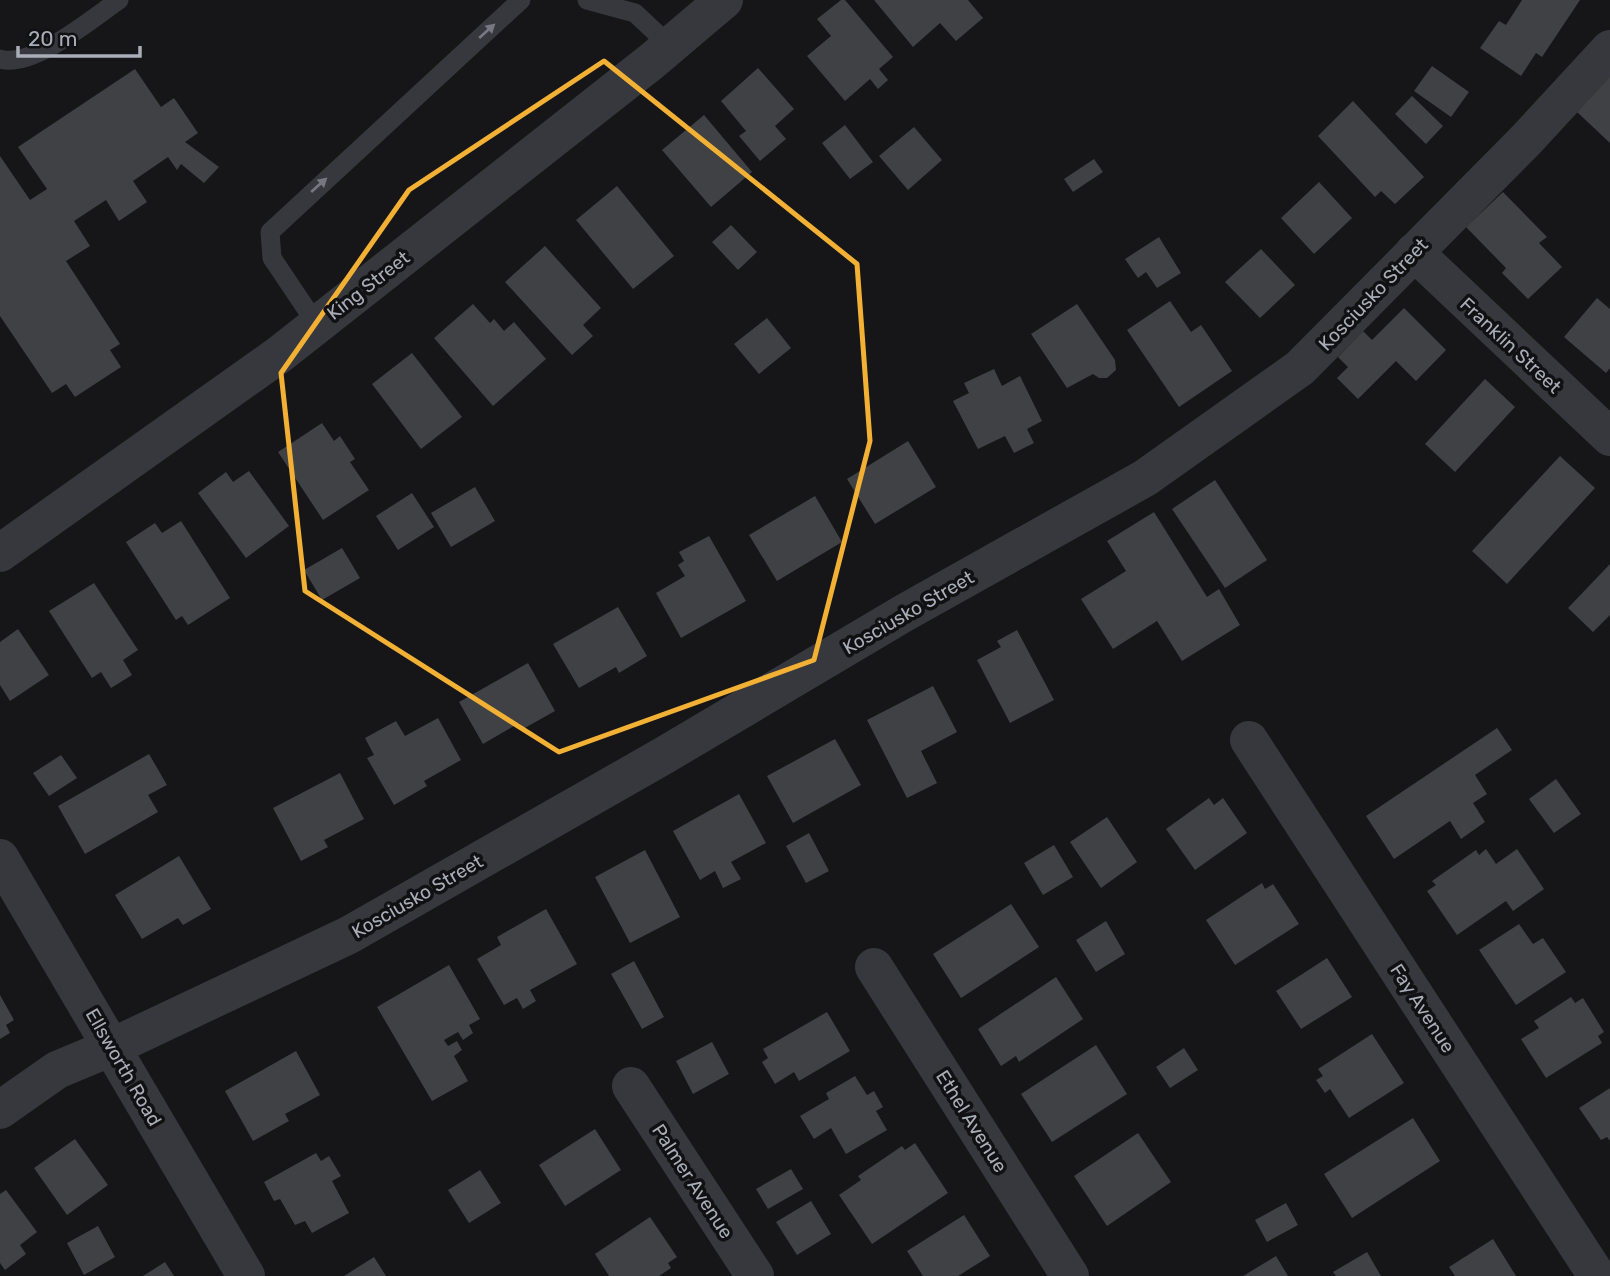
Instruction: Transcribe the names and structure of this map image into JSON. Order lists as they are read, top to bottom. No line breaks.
{"streets":{"street":["King Street","Kosciusko Street","Franklin Street","Fay Avenue","Ellsworth Road","Ethel Avenue","Palmer Avenue"]},"crossings":[["Kosciusko Street","Franklin Street"],["Kosciusko Street","Ellsworth Road"]],"scale_bar":"20 m"}
